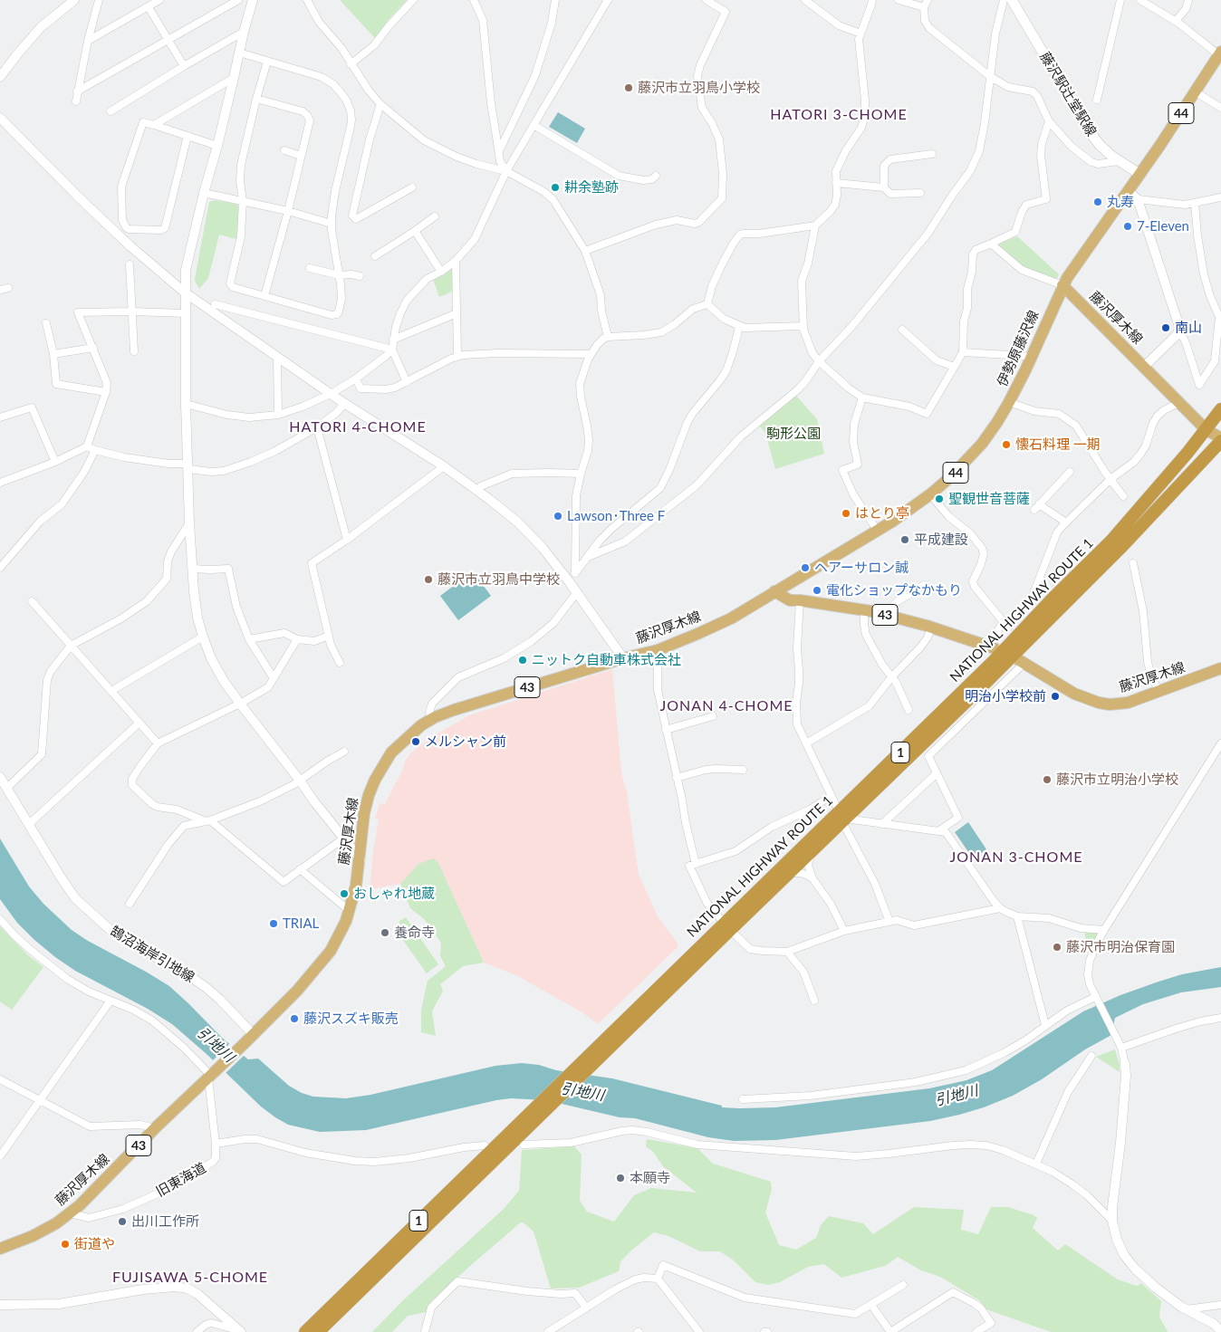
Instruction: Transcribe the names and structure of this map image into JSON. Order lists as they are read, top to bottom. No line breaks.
{"streets":{"highway":["NATIONAL HIGHWAY ROUTE 1","1"],"main road":["藤沢駅辻堂駅線","44","藤沢厚木線","伊勢原藤沢線","43"],"street":["鵠沼海岸引地線","旧東海道"]},"crossings":[["藤沢駅辻堂駅線","伊勢原藤沢線"],["藤沢厚木線","伊勢原藤沢線"],["藤沢厚木線","NATIONAL HIGHWAY ROUTE 1"],["藤沢厚木線","43"],["藤沢厚木線","鵠沼海岸引地線"],["藤沢厚木線","旧東海道"],["伊勢原藤沢線","43"]],"districts":["HATORI 3-CHOME","HATORI 4-CHOME","JONAN 4-CHOME","JONAN 3-CHOME","FUJISAWA 5-CHOME"],"water":["引地川"],"parks":["駒形公園"],"places":["藤沢市立羽鳥小学校","耕余塾跡","丸寿","7-Eleven","南山","懐石料理 一期","聖観世音菩薩","はとり亭","Lawson･Three F","平成建設","ヘアーサロン誠","藤沢市立羽鳥中学校","電化ショップなかもり","ニットク自動車株式会社","明治小学校前","メルシャン前","藤沢市立明治小学校","おしゃれ地蔵","TRIAL","養命寺","藤沢市明治保育園","藤沢スズキ販売","本願寺","出川工作所","街道や"]}
